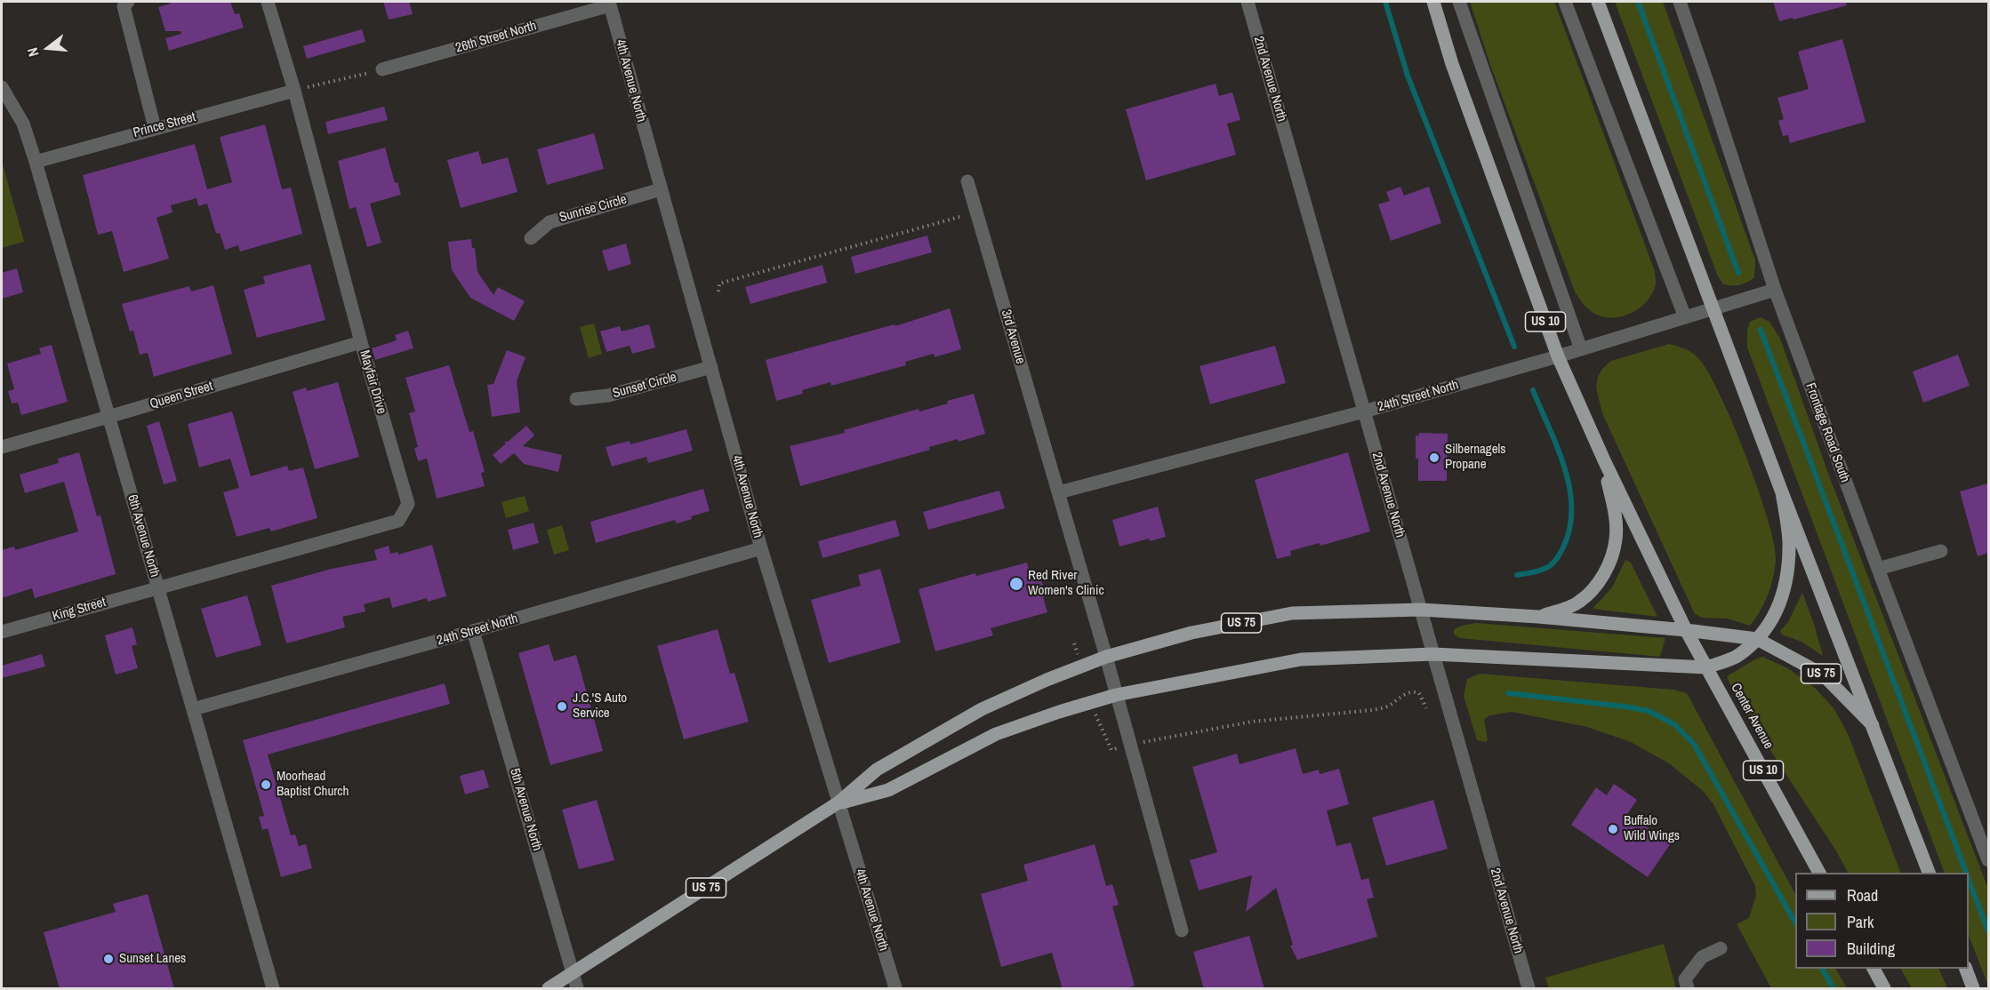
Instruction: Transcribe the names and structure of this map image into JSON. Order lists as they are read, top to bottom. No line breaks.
{"streets":{"main road":["US 10","US 75","Center Avenue"],"street":["26th Street North","2nd Avenue North","4th Avenue North","Prince Street","Sunrise Circle","3rd Avenue","Mayfair Drive","Sunset Circle","Queen Street","24th Street North","Frontage Road South","6th Avenue North","King Street","5th Avenue North"]},"crossings":[["26th Street North","4th Avenue North"],["2nd Avenue North","24th Street North"],["2nd Avenue North","US 75"],["4th Avenue North","Sunrise Circle"],["4th Avenue North","Sunset Circle"],["4th Avenue North","24th Street North"],["4th Avenue North","US 75"],["Prince Street","Mayfair Drive"],["Prince Street","6th Avenue North"],["US 10","24th Street North"],["US 10","US 75"],["US 10","Center Avenue"],["3rd Avenue","24th Street North"],["3rd Avenue","US 75"],["Mayfair Drive","Queen Street"],["Mayfair Drive","6th Avenue North"],["Mayfair Drive","King Street"],["Queen Street","6th Avenue North"],["24th Street North","Frontage Road South"],["24th Street North","6th Avenue North"],["24th Street North","5th Avenue North"],["6th Avenue North","King Street"],["US 75","Center Avenue"],["US 75","5th Avenue North"]],"places":["Silbernagels Propane","Red River Women's Clinic","J.C.'S Auto Service","Moorhead Baptist Church","Buffalo Wild Wings","Sunset Lanes"],"legend":["Road","Park","Building"],"north":"left"}
